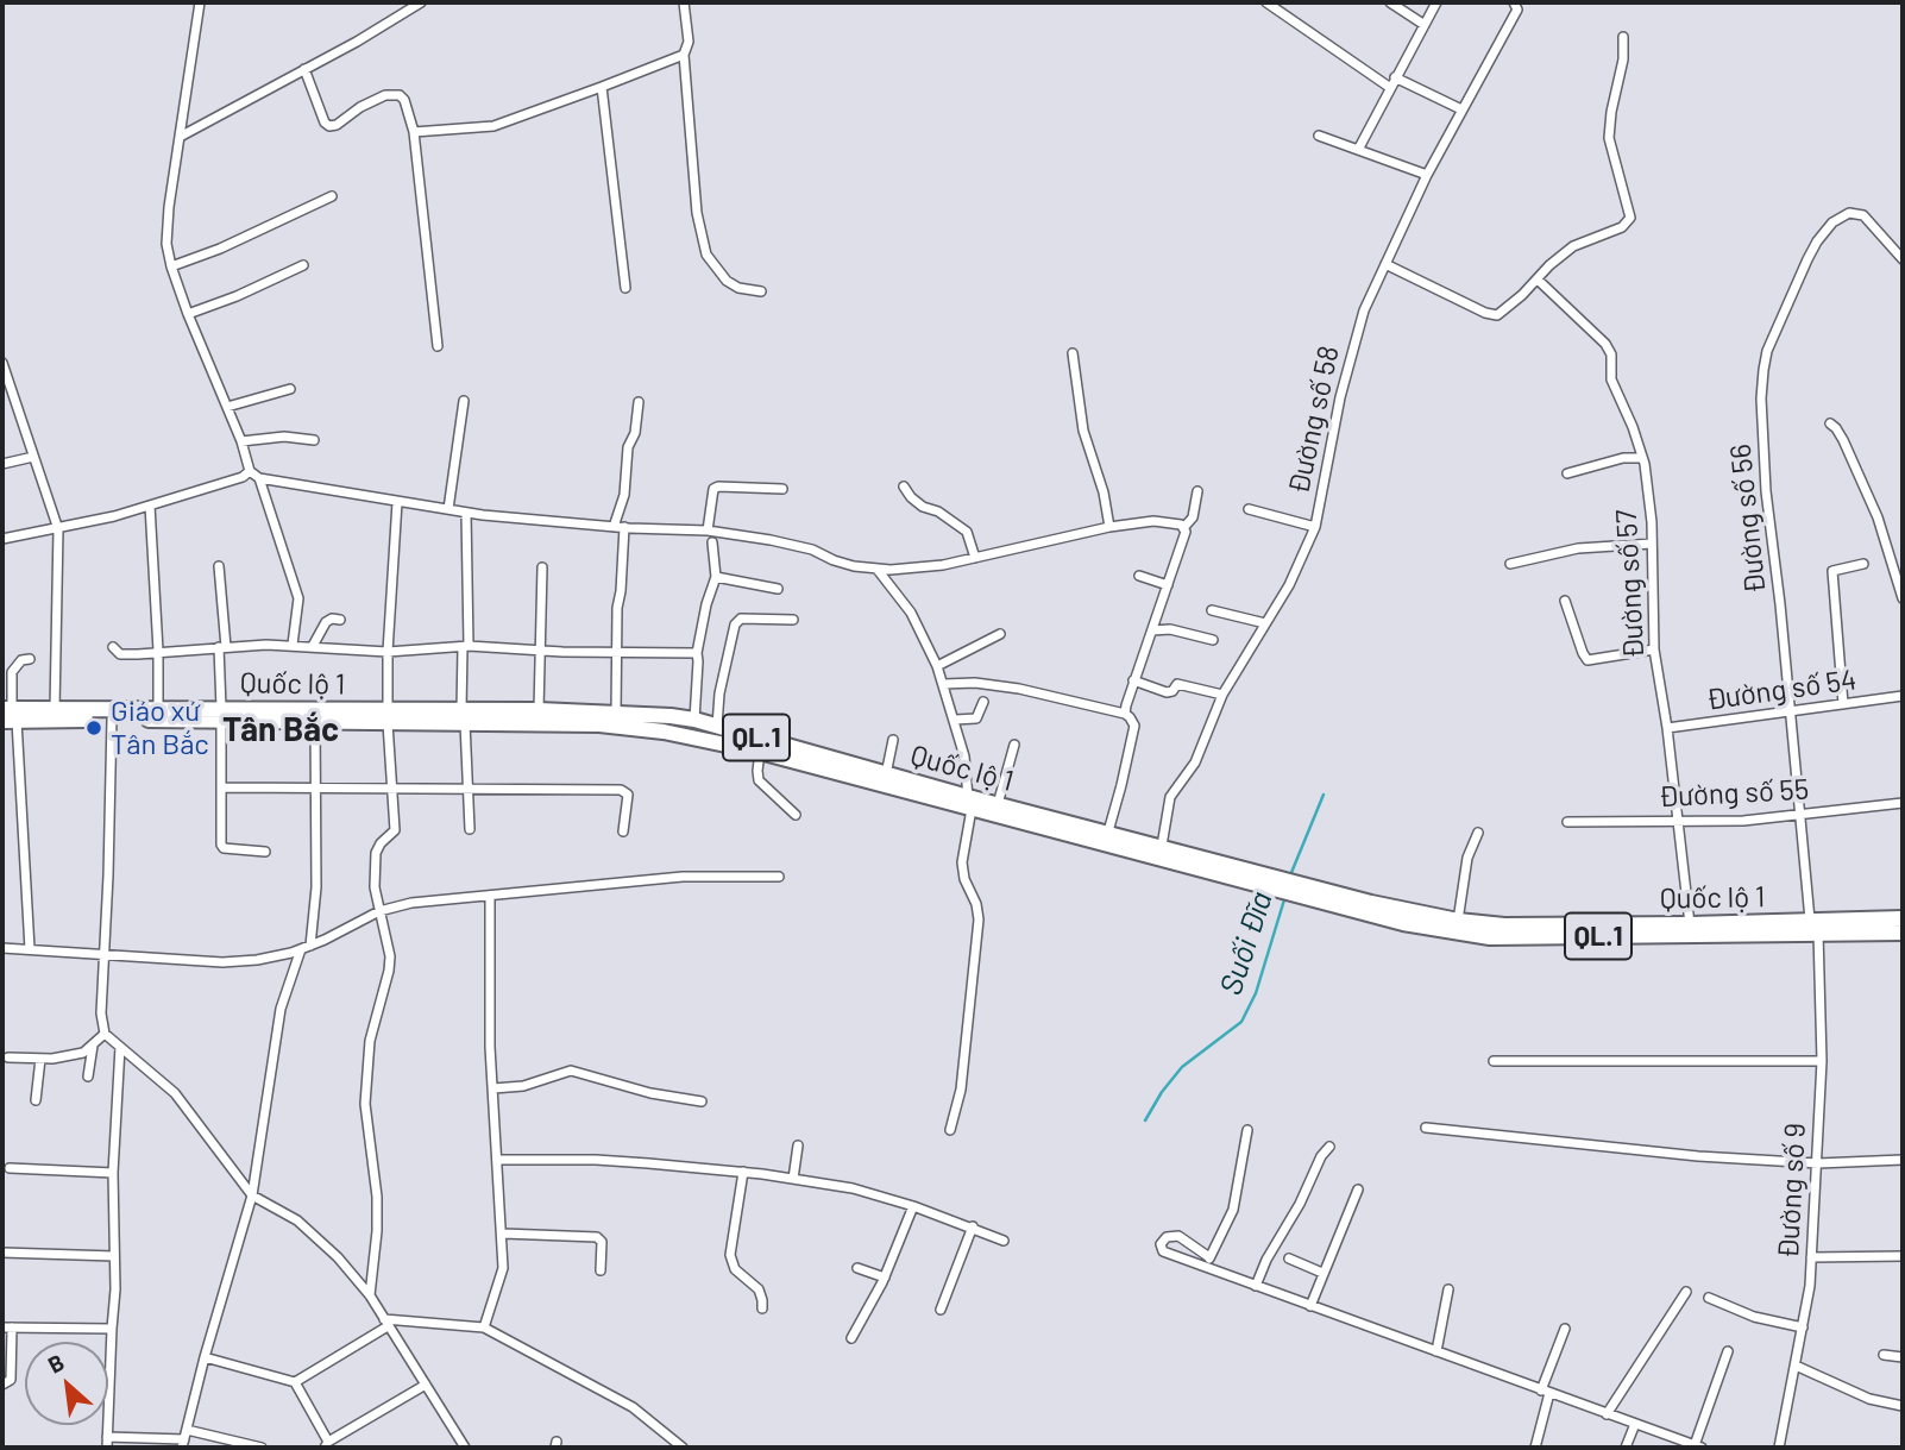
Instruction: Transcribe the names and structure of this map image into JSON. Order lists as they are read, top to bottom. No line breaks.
{"streets":{"highway":["Quốc lộ 1","QL.1"],"street":["Đường số 58","Đường số 56","Đường số 57","Đường số 54","Đường số 55","Đường số 9"]},"crossings":[["Đường số 58","Quốc lộ 1"],["Đường số 56","Quốc lộ 1"],["Đường số 56","Đường số 54"],["Đường số 56","Đường số 55"],["Đường số 56","Đường số 9"],["Đường số 57","Quốc lộ 1"],["Đường số 57","Đường số 54"],["Đường số 57","Đường số 55"],["Quốc lộ 1","Đường số 9"]],"districts":["Tân Bắc"],"water":["Suối Đĩa"],"places":["Giáo xứ Tân Bắc"],"north":"top left"}
